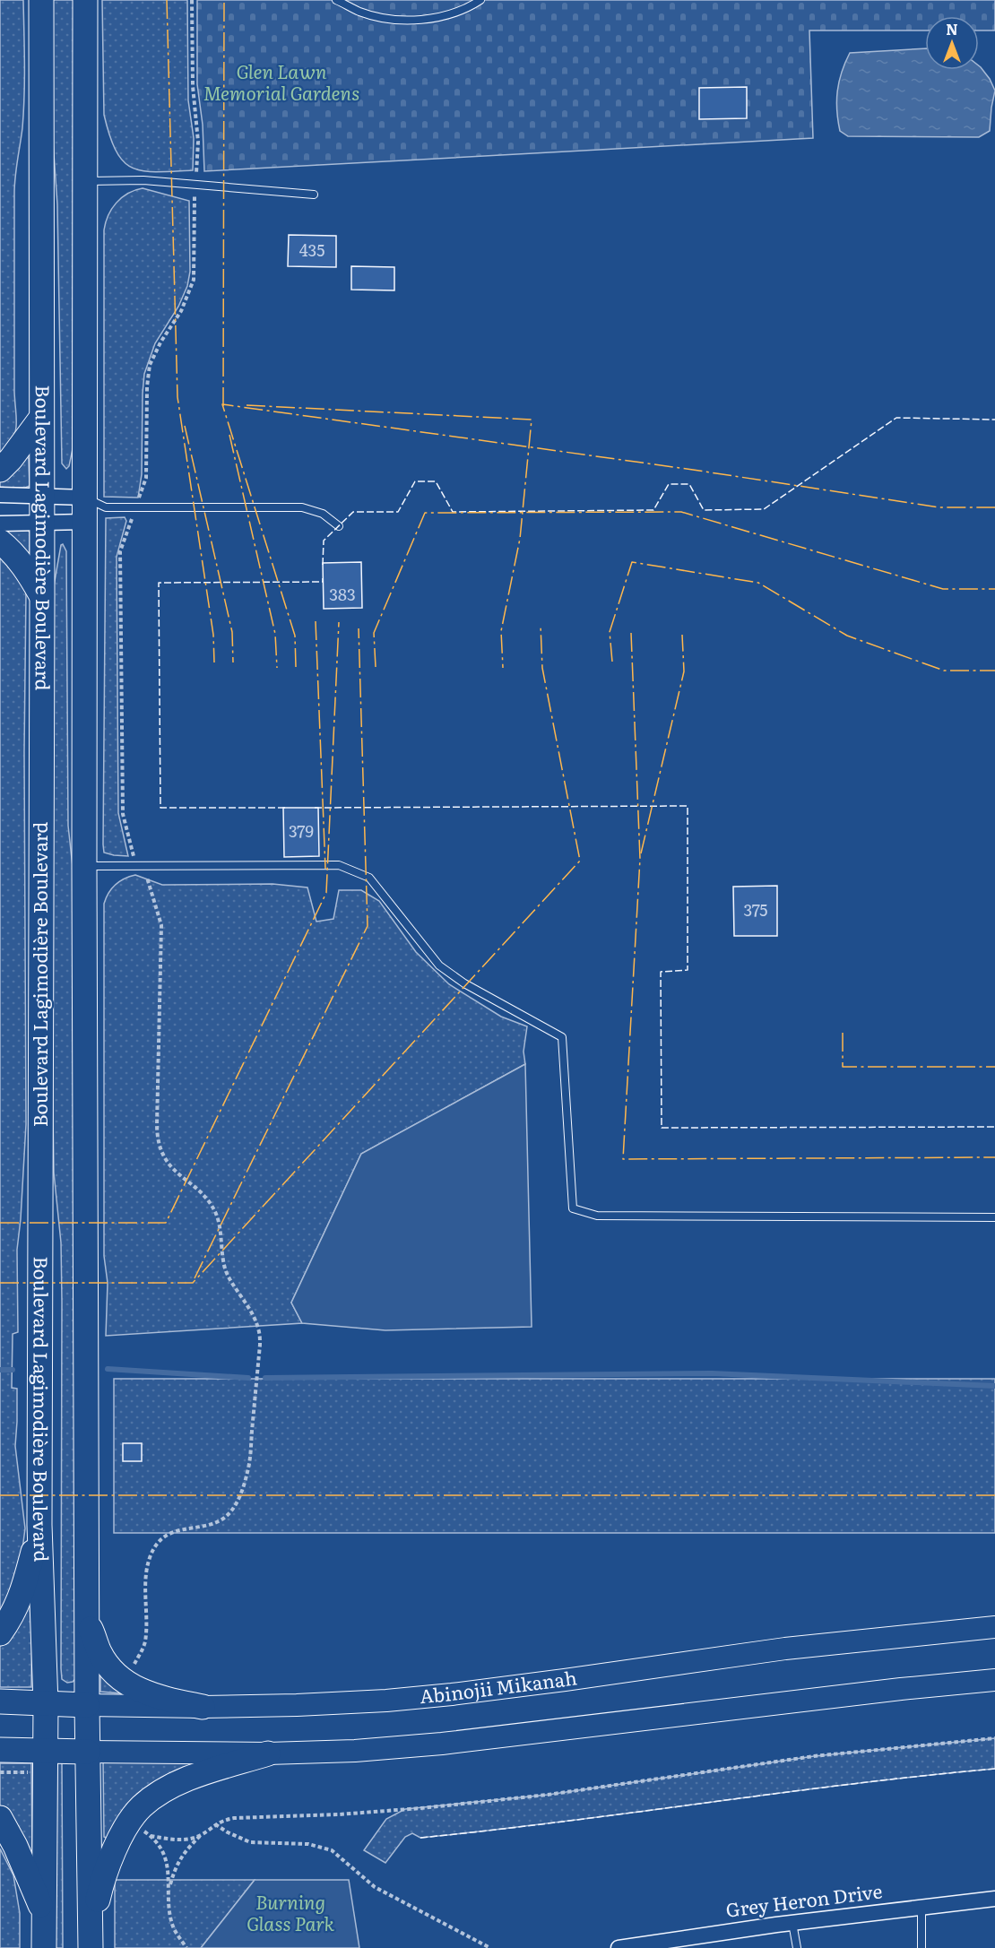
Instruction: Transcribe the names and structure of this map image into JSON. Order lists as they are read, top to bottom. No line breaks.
{"streets":{"main road":["Boulevard Lagimodière Boulevard","Abinojii Mikanah"],"street":["Grey Heron Drive"]},"crossings":[["Boulevard Lagimodière Boulevard","Abinojii Mikanah"]],"parks":["Glen Lawn Memorial Gardens","Burning Glass Park"],"house_numbers":["435","383","379","375"],"north":"top"}
